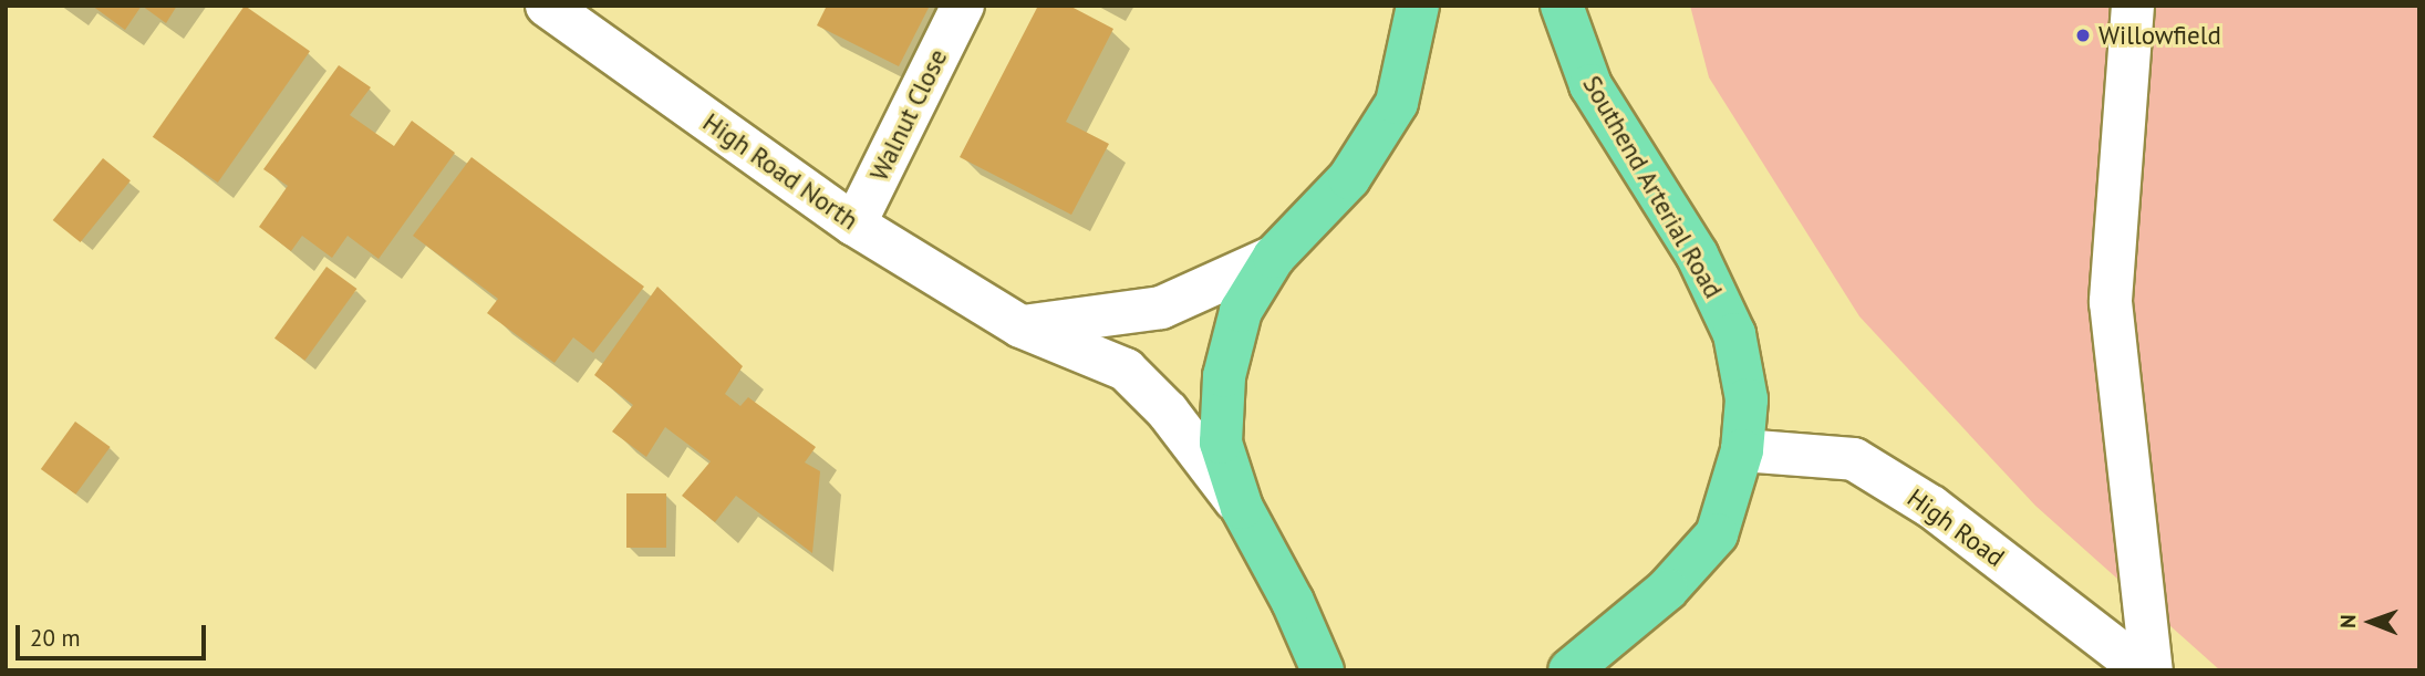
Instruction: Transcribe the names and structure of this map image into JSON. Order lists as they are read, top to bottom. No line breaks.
{"streets":{"highway":["Southend Arterial Road"],"street":["Walnut Close","High Road North","High Road"]},"crossings":[["Walnut Close","High Road North"],["Southend Arterial Road","High Road"]],"places":["Willowfield"],"scale_bar":"20 m","north":"left"}
